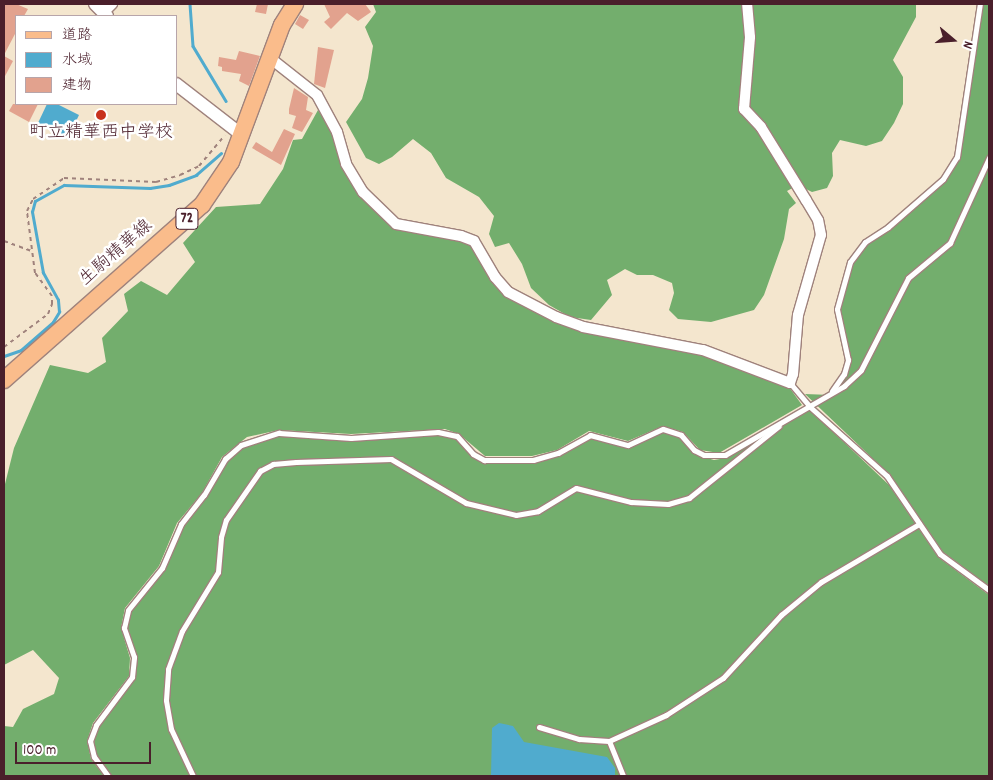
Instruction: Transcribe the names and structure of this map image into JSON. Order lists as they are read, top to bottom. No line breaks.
{"streets":{"main road":["72","生駒精華線"]},"places":["町立精華西中学校"],"legend":["道路","水域","建物"],"scale_bar":"100 m","north":"right"}
